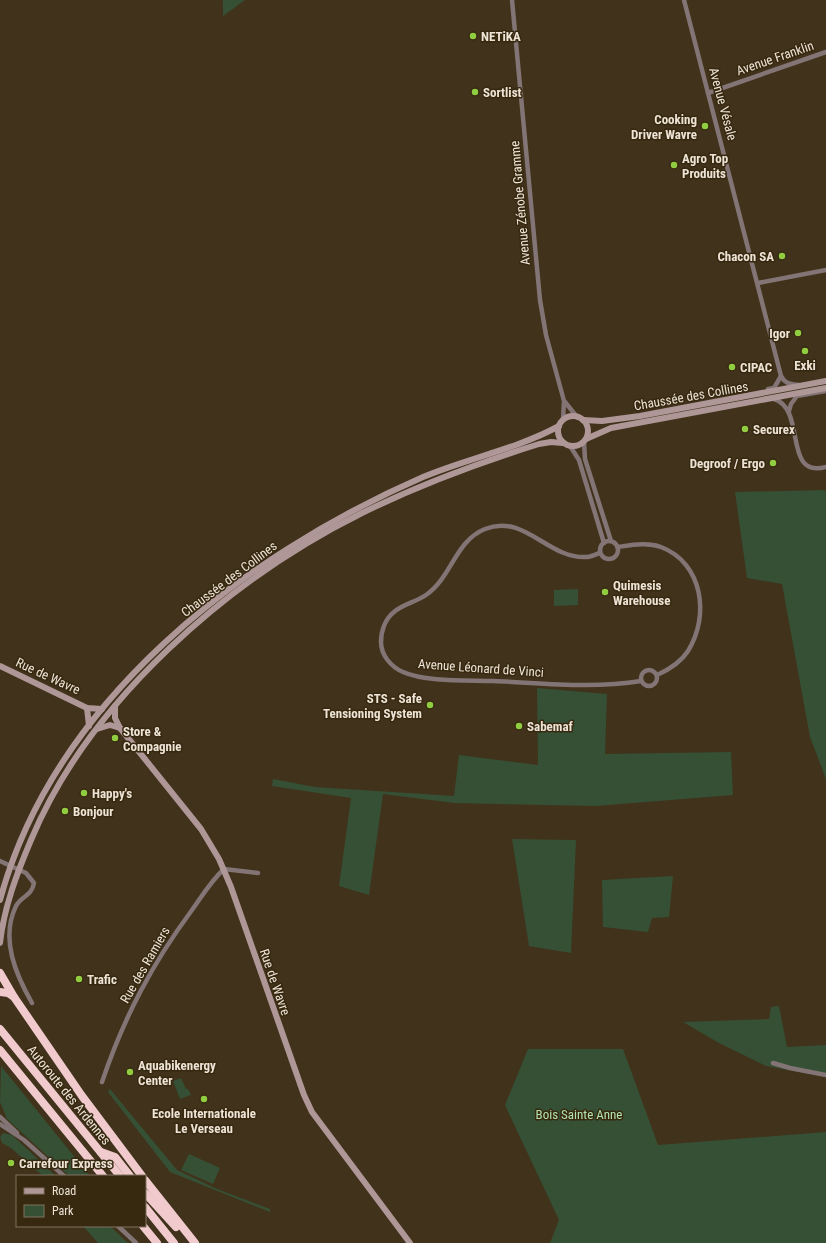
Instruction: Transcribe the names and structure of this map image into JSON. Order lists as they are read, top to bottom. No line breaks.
{"streets":{"highway":["Autoroute des Ardennes"],"main road":["Chaussée des Collines","Rue de Wavre"],"street":["Avenue Franklin","Avenue Vésale","Avenue Zénobe Gramme","Avenue Léonard de Vinci","Rue des Ramiers"]},"crossings":[["Avenue Franklin","Avenue Vésale"],["Avenue Zénobe Gramme","Chaussée des Collines"],["Chaussée des Collines","Rue de Wavre"],["Rue de Wavre","Rue des Ramiers"]],"parks":["Bois Sainte Anne"],"places":["NETiKA","Sortlist","Cooking Driver Wavre","Agro Top Produits","Chacon SA","Igor","Exki","CIPAC","Securex","Degroof / Ergo","Quimesis Warehouse","STS - Safe Tensioning System","Sabemaf","Store & Compagnie","Happy's","Bonjour","Trafic","Aquabikenergy Center","Ecole Internationale Le Verseau","Carrefour Express"],"legend":["Road","Park"]}
